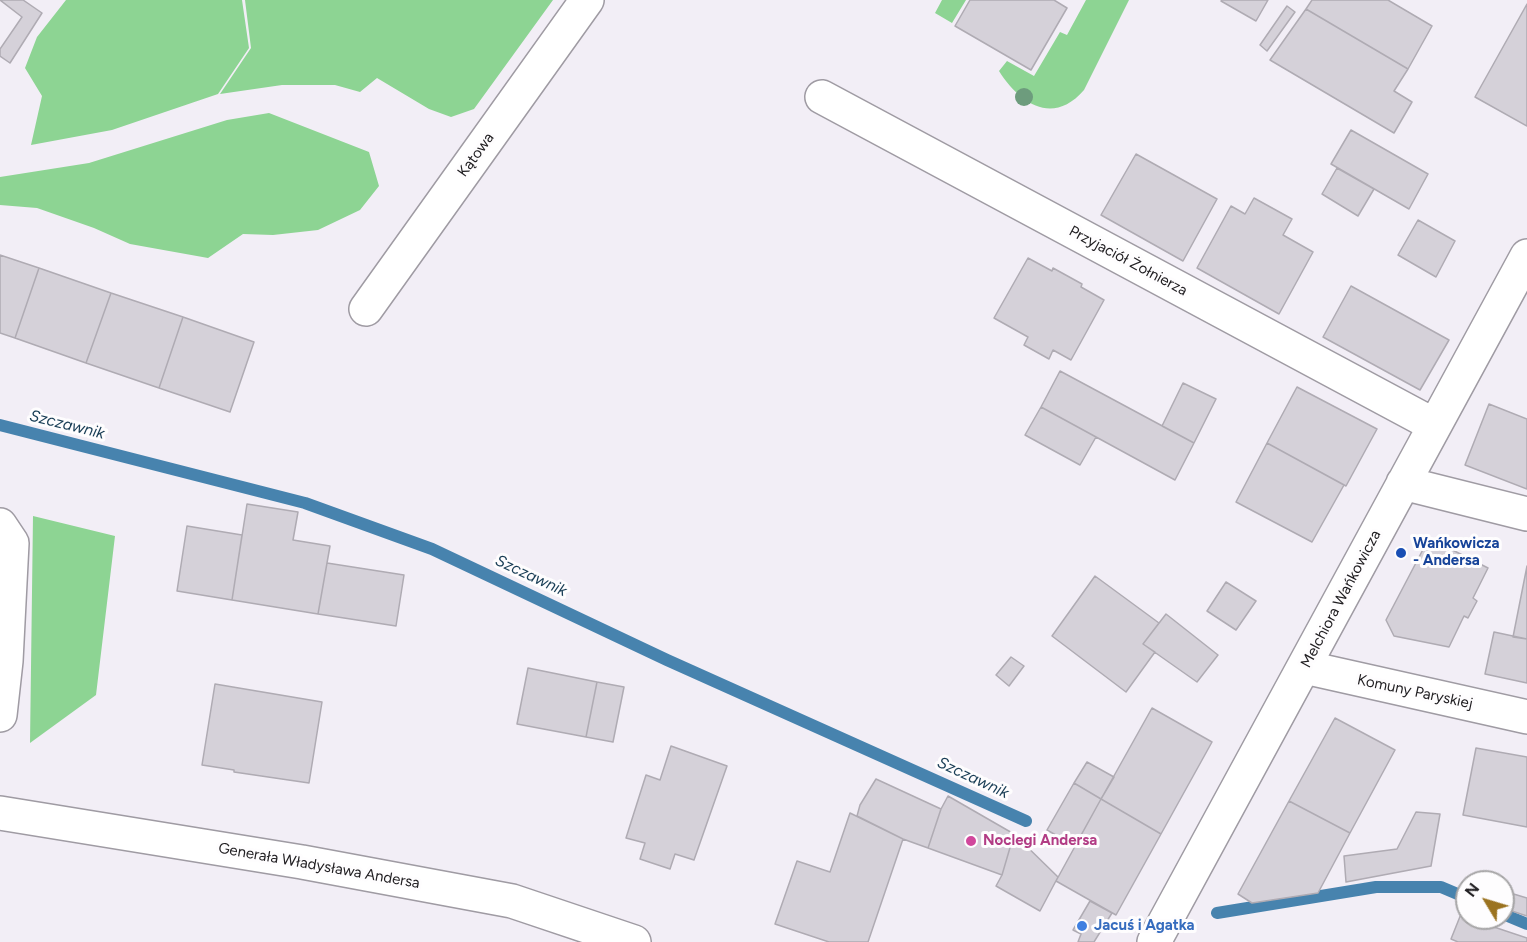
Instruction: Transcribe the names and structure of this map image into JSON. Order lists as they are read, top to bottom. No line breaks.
{"streets":{"street":["Kątowa","Przyjaciół Żołnierza","Melchiora Wańkowicza","Komuny Paryskiej","Generała Władysława Andersa"]},"crossings":[["Przyjaciół Żołnierza","Melchiora Wańkowicza"],["Melchiora Wańkowicza","Komuny Paryskiej"]],"water":["Szczawnik"],"places":["Wańkowicza - Andersa","Noclegi Andersa","Jacuś i Agatka"],"north":"top left"}
